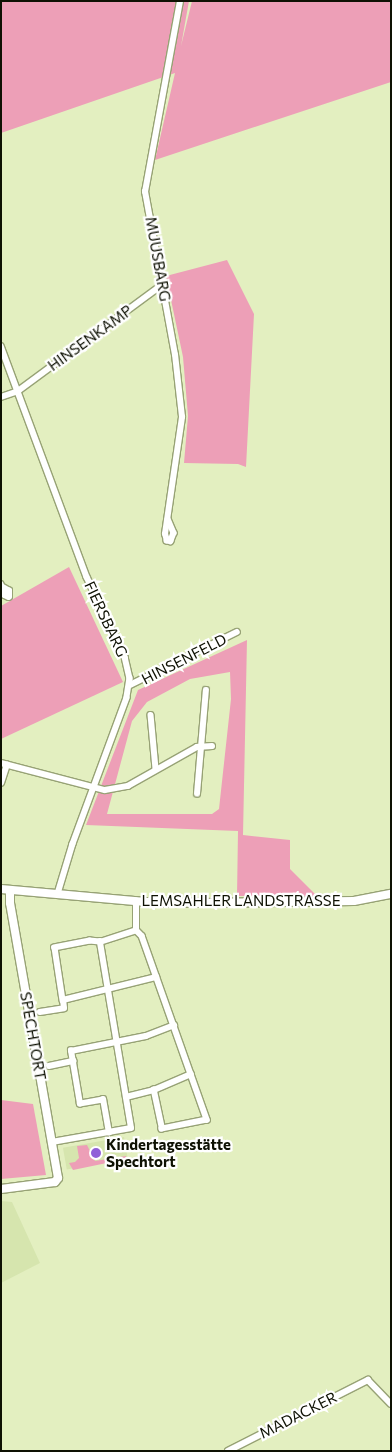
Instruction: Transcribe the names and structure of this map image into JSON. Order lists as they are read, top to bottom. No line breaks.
{"streets":{"main road":["LEMSAHLER LANDSTRASSE","SPECHTORT"],"street":["MUUSBARG","HINSENKAMP","FIERSBARG","HINSENFELD","MADACKER"]},"crossings":[["MUUSBARG","HINSENKAMP"],["HINSENKAMP","FIERSBARG"],["FIERSBARG","HINSENFELD"],["LEMSAHLER LANDSTRASSE","SPECHTORT"]],"places":["Kindertagesstätte Spechtort"]}
